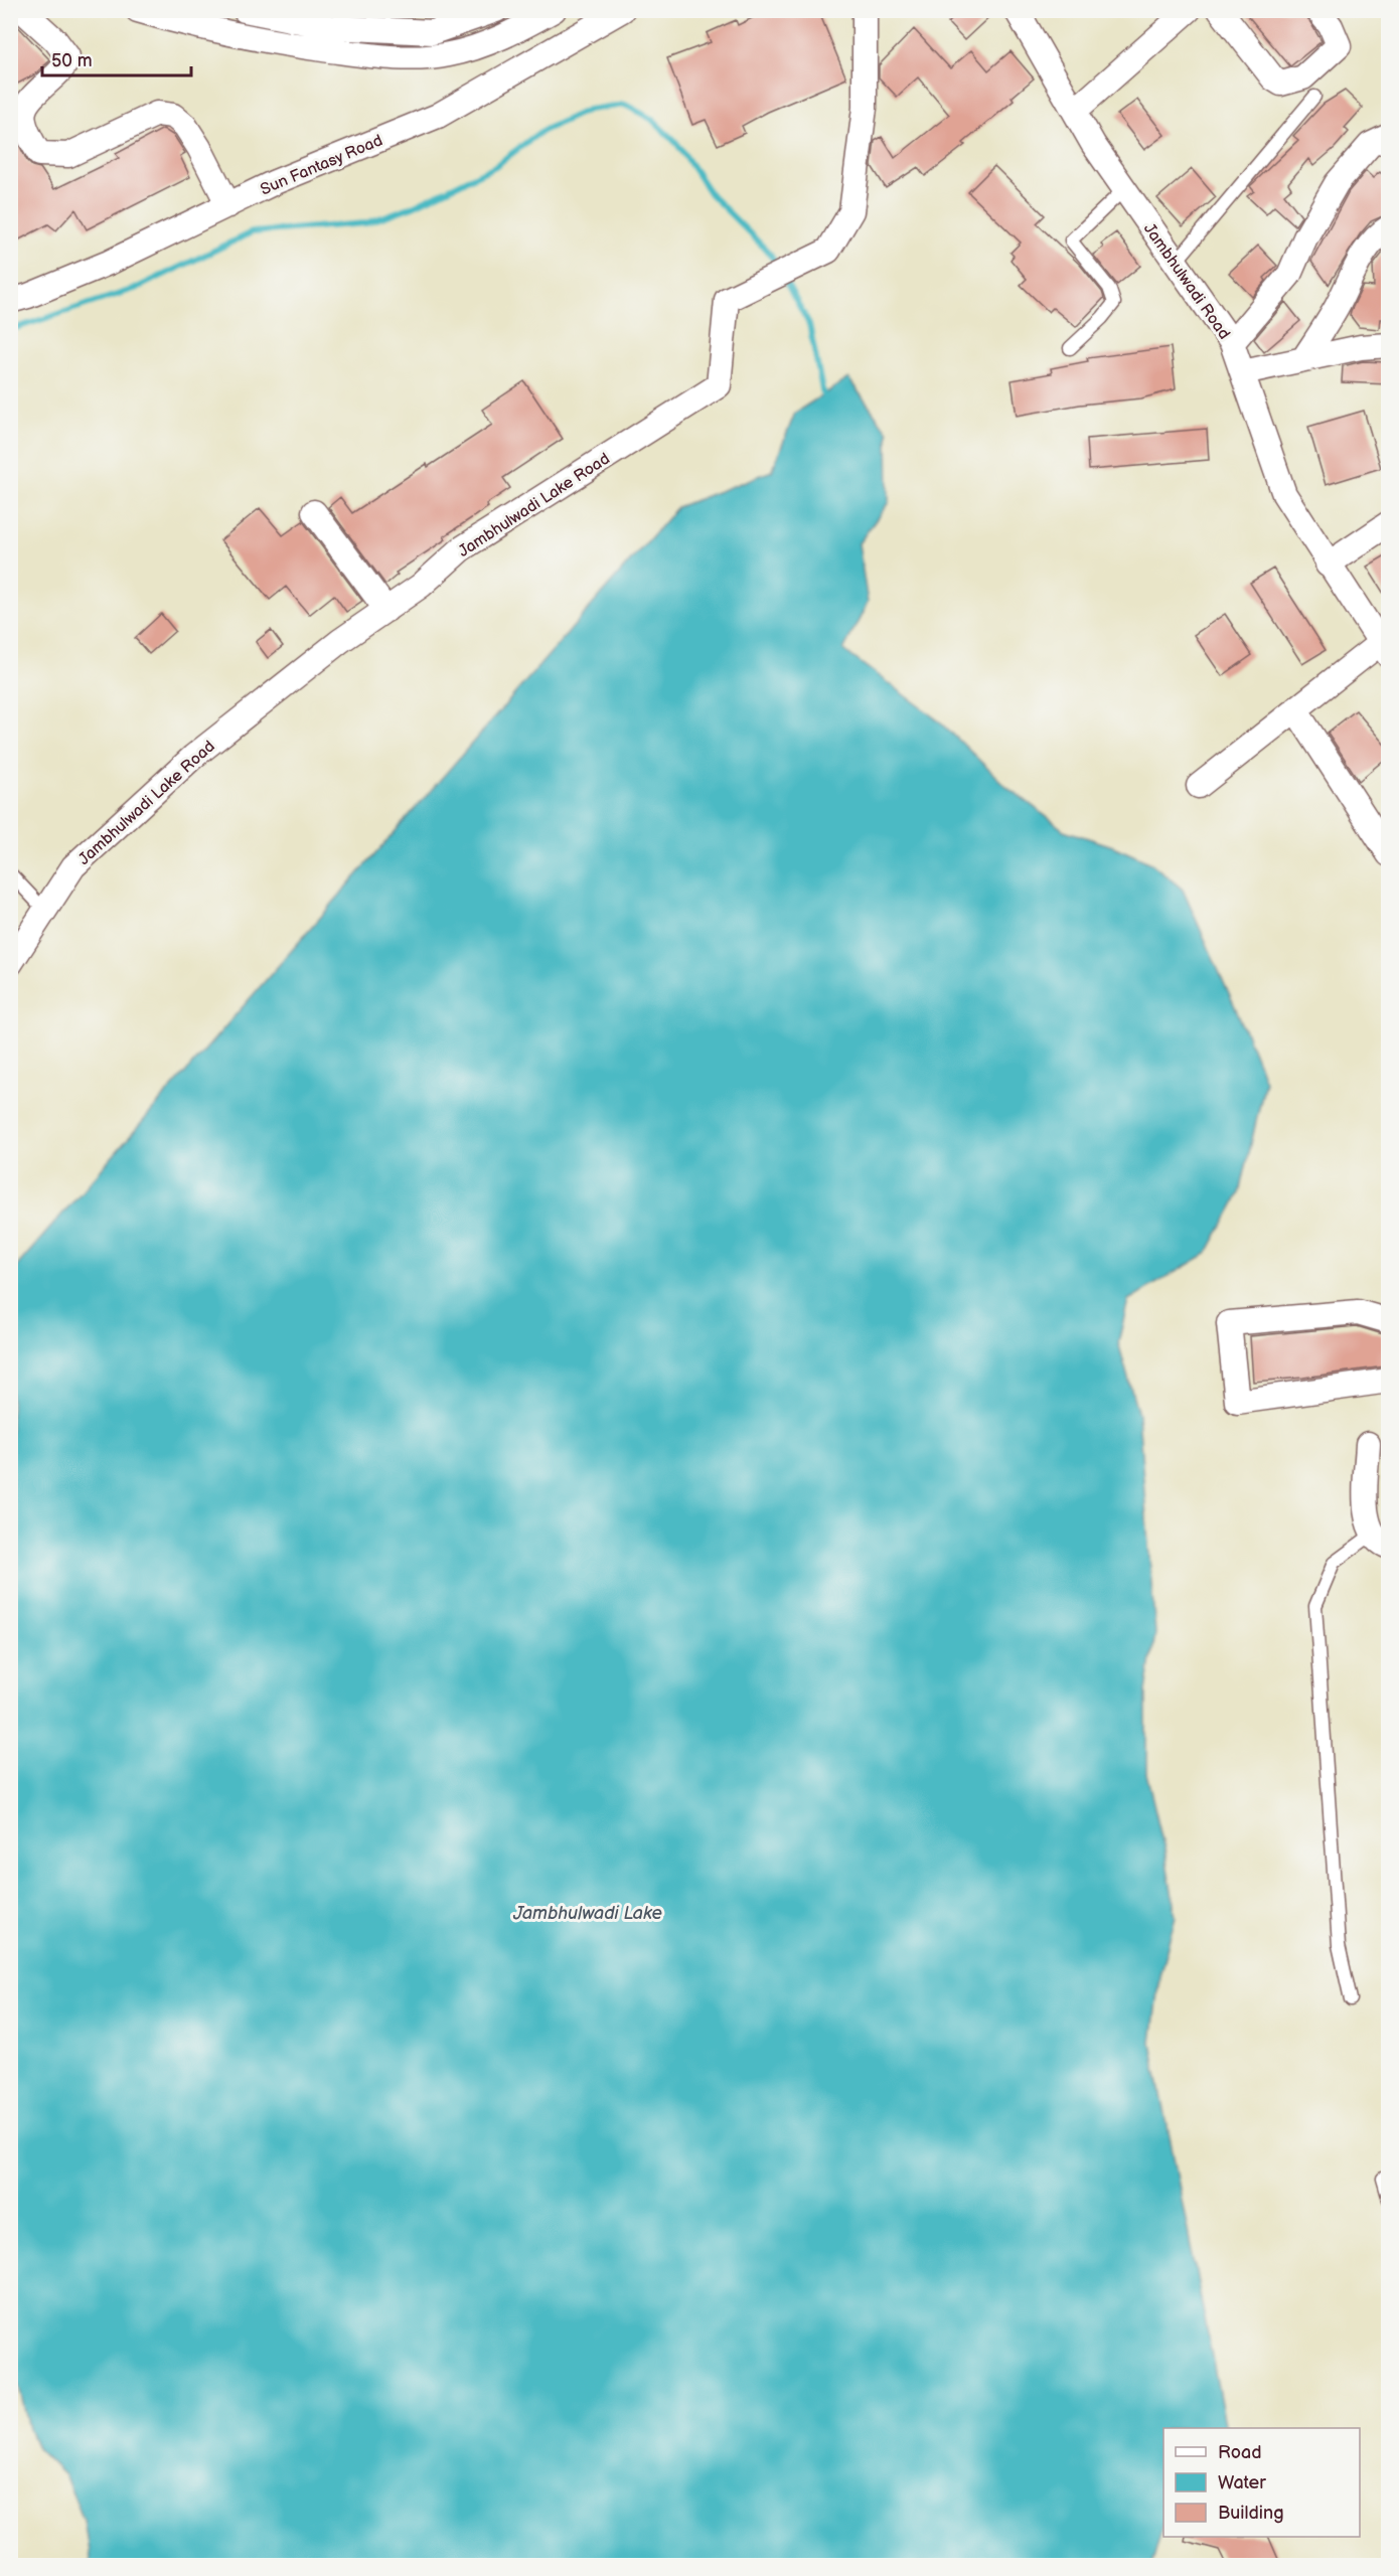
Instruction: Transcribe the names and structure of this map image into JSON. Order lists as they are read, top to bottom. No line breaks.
{"streets":{"street":["Sun Fantasy Road","Jambhulwadi Road","Jambhulwadi Lake Road"]},"water":["Jambhulwadi Lake"],"legend":["Road","Water","Building"],"scale_bar":"50 m"}
